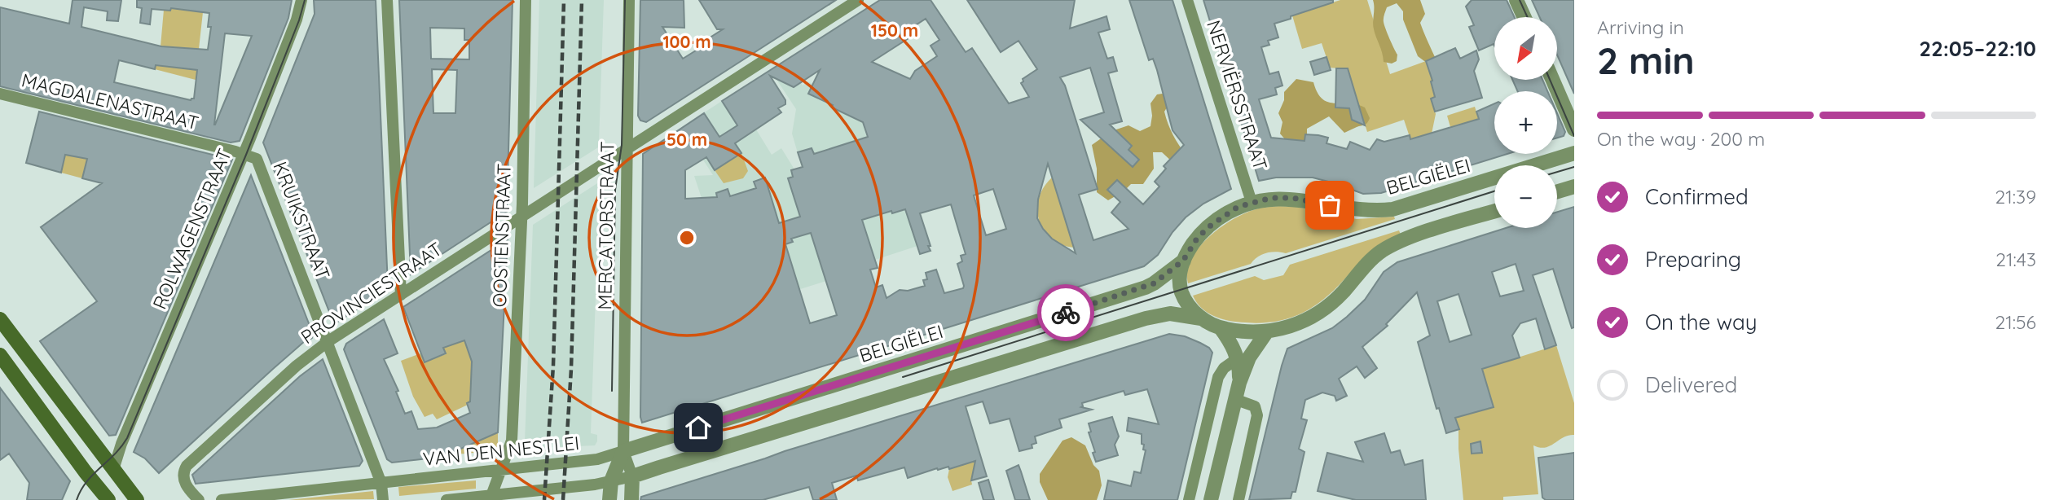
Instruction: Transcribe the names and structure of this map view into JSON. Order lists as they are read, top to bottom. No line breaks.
{"streets":{"street":["NERVIËRSSTRAAT","MAGDALENASTRAAT","BELGIËLEI","KRUIKSTRAAT","MERCATORSTRAAT","ROLWAGENSTRAAT","OOSTENSTRAAT","PROVINCIESTRAAT","VAN DEN NESTLEI"]},"crossings":[["NERVIËRSSTRAAT","BELGIËLEI"],["MAGDALENASTRAAT","KRUIKSTRAAT"],["MAGDALENASTRAAT","ROLWAGENSTRAAT"],["BELGIËLEI","MERCATORSTRAAT"],["BELGIËLEI","VAN DEN NESTLEI"],["KRUIKSTRAAT","ROLWAGENSTRAAT"],["KRUIKSTRAAT","PROVINCIESTRAAT"],["KRUIKSTRAAT","VAN DEN NESTLEI"],["MERCATORSTRAAT","PROVINCIESTRAAT"],["MERCATORSTRAAT","VAN DEN NESTLEI"],["OOSTENSTRAAT","PROVINCIESTRAAT"],["OOSTENSTRAAT","VAN DEN NESTLEI"]],"north":"bottom left","page":{"heading":["2 min","Arriving in","22:05–22:10"],"map_buttons":["+","−"],"bar":"On the way · 200 m","list":[["Confirmed","21:39"],["Preparing","21:43"],["On the way","21:56"],"Delivered"]},"rings":["150 m","100 m","50 m"]}
